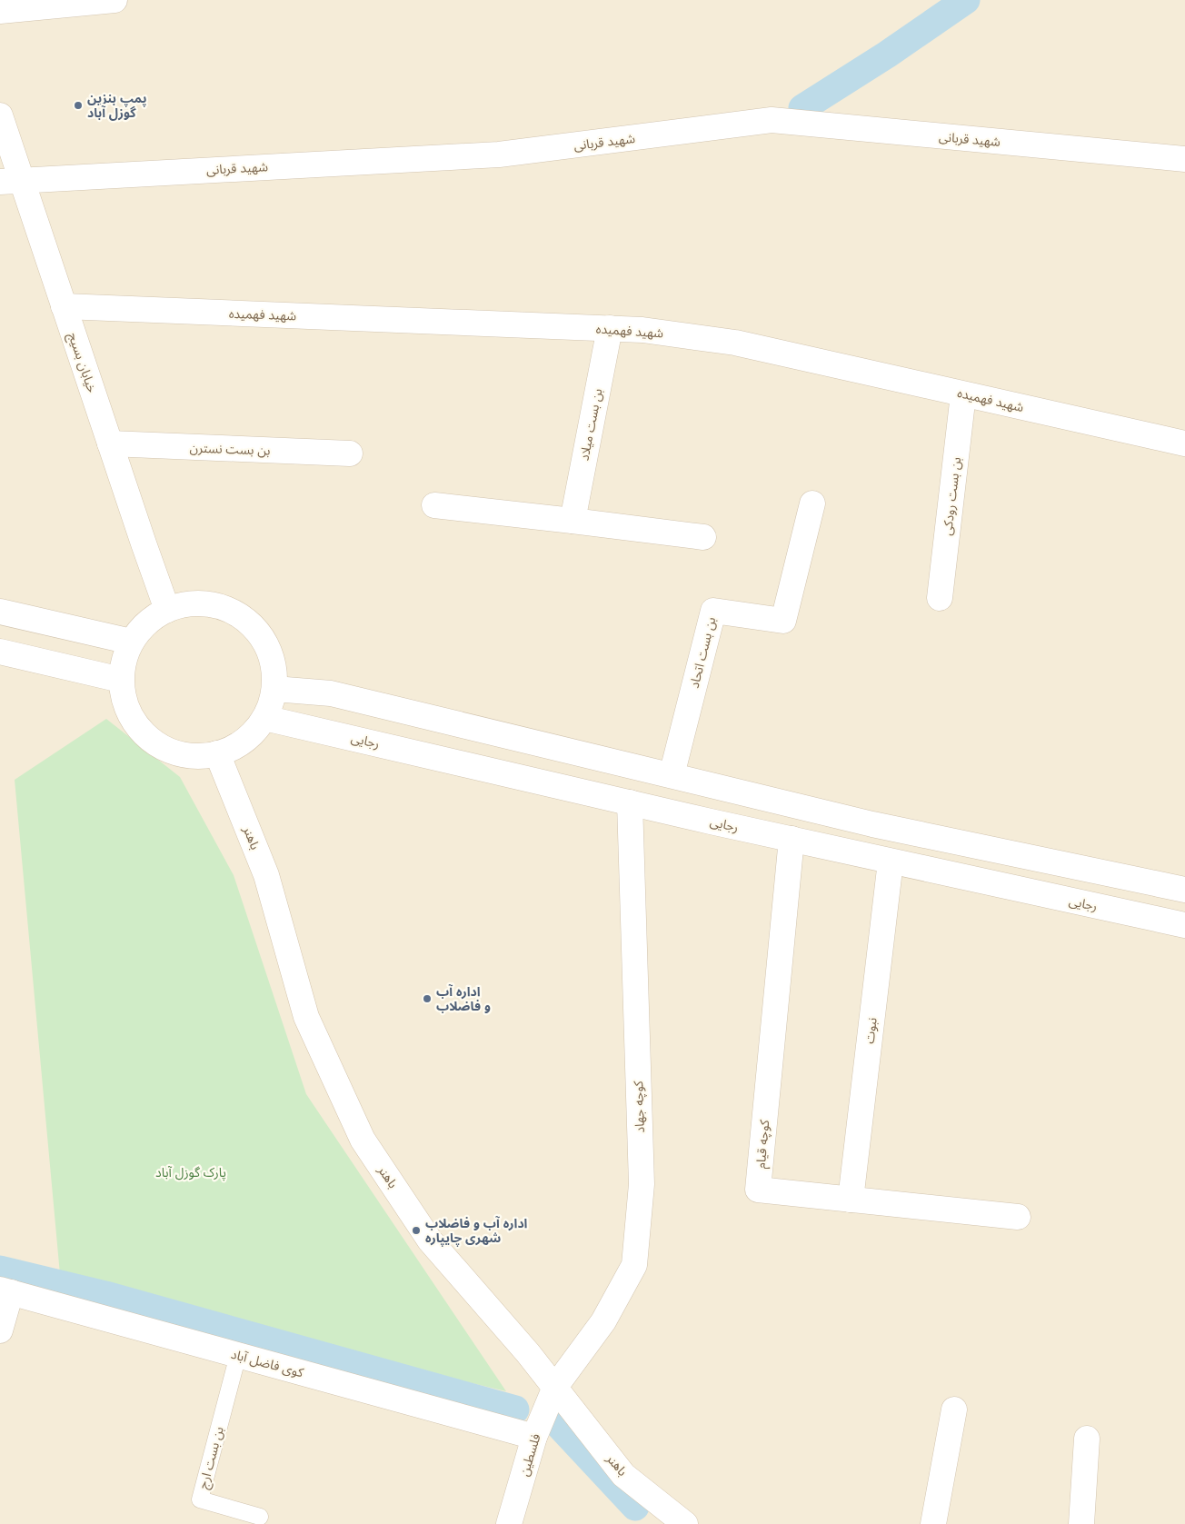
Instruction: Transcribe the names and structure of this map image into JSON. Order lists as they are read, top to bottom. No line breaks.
{"streets":{"street":["شهید قربانی","شهید فهمیده","خیابان بسیج","بن بست میلاد","بن بست نسترن","بن بست رودکی","بن بست اتحاد","رجایی","باهنر","نبوت","کوچه جهاد","کوچه قیام","کوی فاضل آباد","فلسطین"],"lane":["بن بست ارج"]},"crossings":[["شهید قربانی","خیابان بسیج"],["شهید فهمیده","خیابان بسیج"],["شهید فهمیده","بن بست میلاد"],["شهید فهمیده","بن بست رودکی"],["خیابان بسیج","بن بست نسترن"],["خیابان بسیج","رجایی"],["خیابان بسیج","باهنر"],["رجایی","باهنر"],["رجایی","نبوت"],["رجایی","کوچه جهاد"],["رجایی","کوچه قیام"],["باهنر","کوچه جهاد"],["باهنر","فلسطین"],["نبوت","کوچه قیام"],["کوچه جهاد","فلسطین"],["کوی فاضل آباد","فلسطین"],["کوی فاضل آباد","بن بست ارج"]],"parks":["پارک گوزل آباد"],"places":["پمپ بنزین گوزل آباد","اداره آب و فاضلاب","اداره آب و فاضلاب شهری چایپاره"]}
